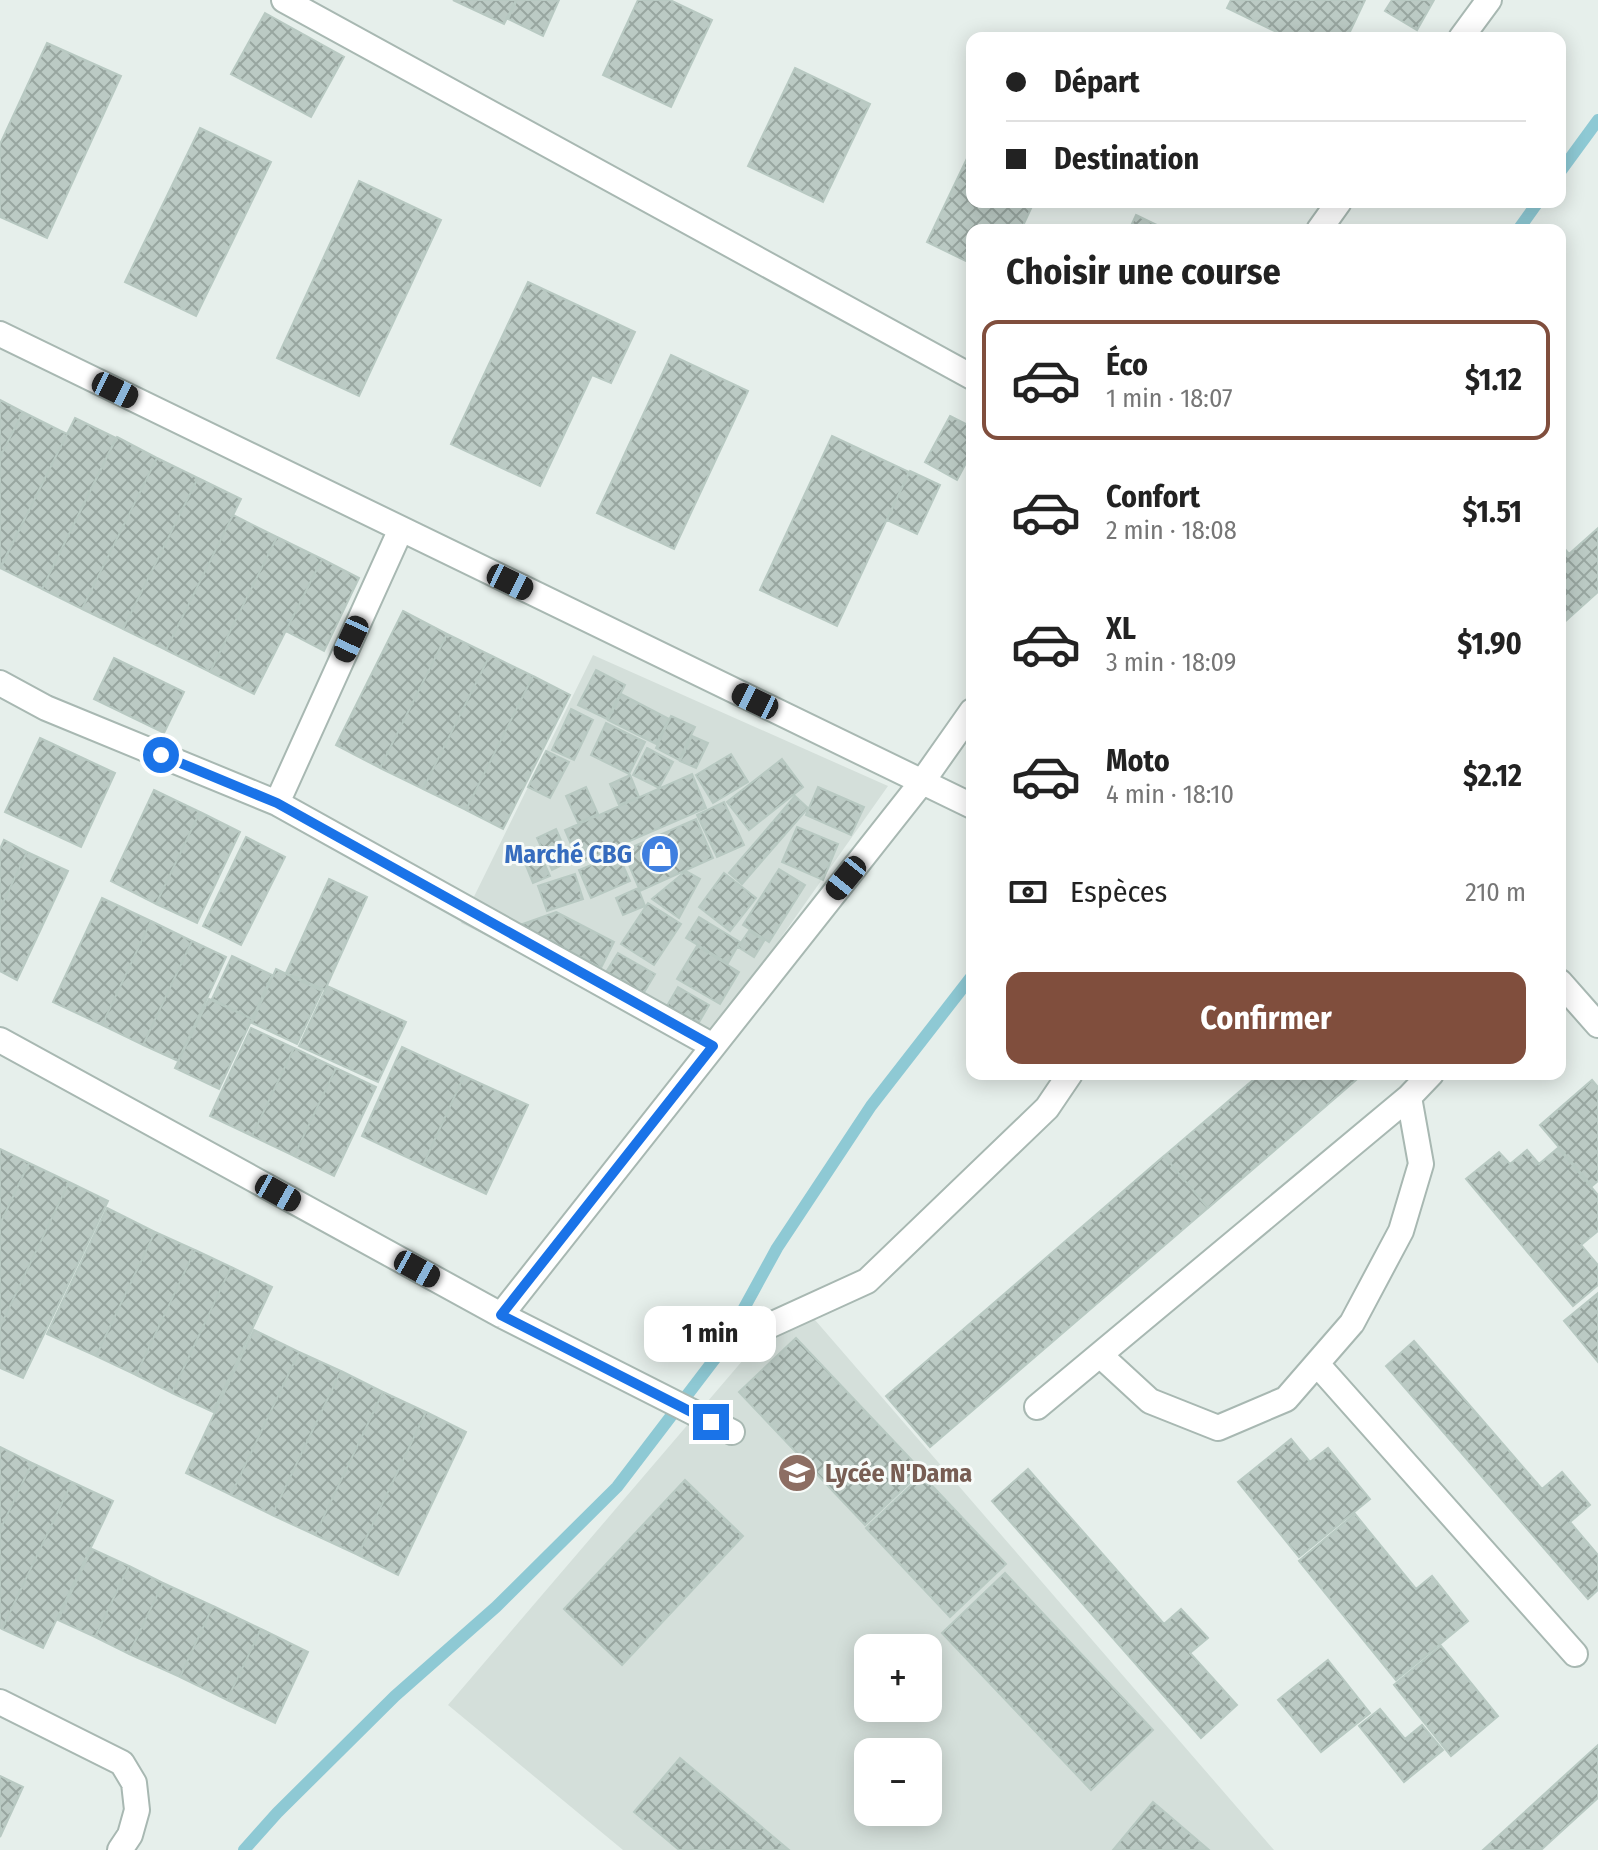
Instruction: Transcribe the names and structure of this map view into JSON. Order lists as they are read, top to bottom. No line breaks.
{"places":{"shop":["Marché CBG"],"school or university":["Lycée N'Dama"]},"page":{"banner":["Départ","Destination"],"heading":"Choisir une course","list":[{"name":"Éco","note":"1 min · 18:07","value":"$1.12"},{"name":"Confort","note":"2 min · 18:08","value":"$1.51"},{"name":"XL","note":"3 min · 18:09","value":"$1.90"},{"name":"Moto","note":"4 min · 18:10","value":"$2.12"}],"pay":["Espèces","210 m"],"buttons":"Confirmer","bubble":"1 min","map_buttons":["+","−"]}}
